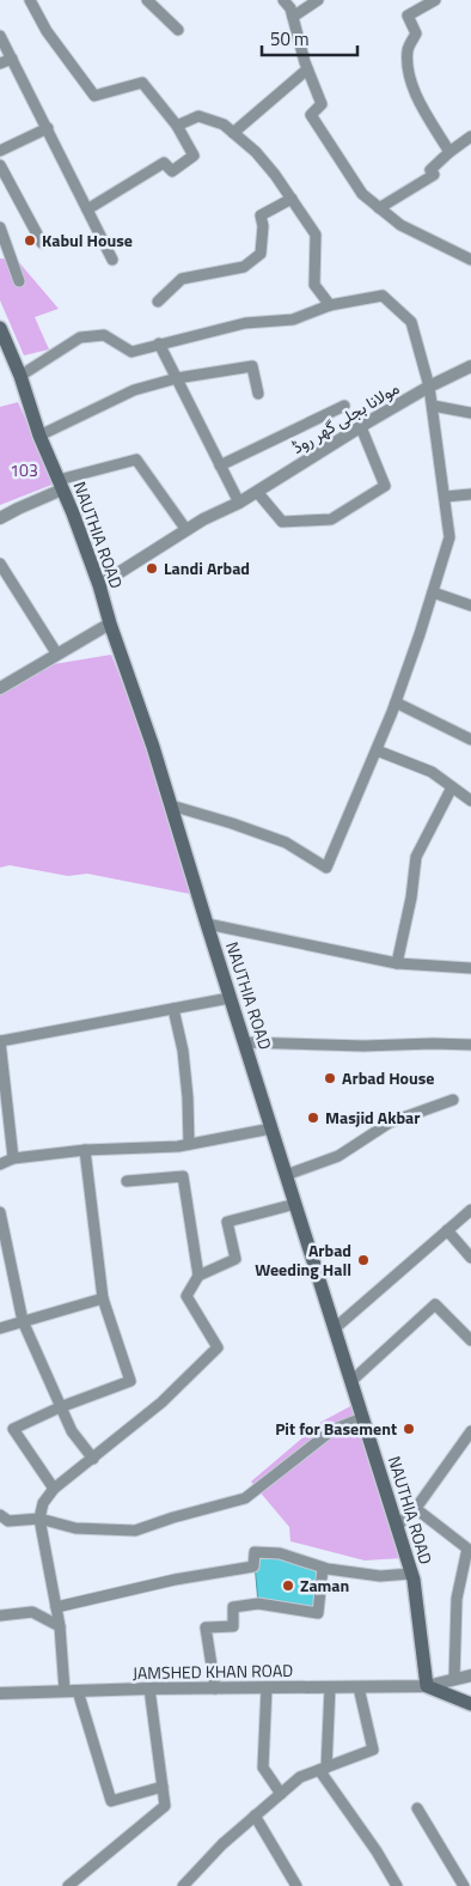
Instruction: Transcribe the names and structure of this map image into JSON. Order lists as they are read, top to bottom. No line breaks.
{"streets":{"main road":["NAUTHIA ROAD"],"street":["مولانا بجلی گھر روڈ","JAMSHED KHAN ROAD"]},"crossings":[["مولانا بجلی گھر روڈ","NAUTHIA ROAD"],["NAUTHIA ROAD","JAMSHED KHAN ROAD"]],"parks":["103"],"places":["Kabul House","Landi Arbad","Arbad House","Masjid Akbar","Arbad Weeding Hall","Pit for Basement","Zaman"],"scale_bar":"50 m"}
